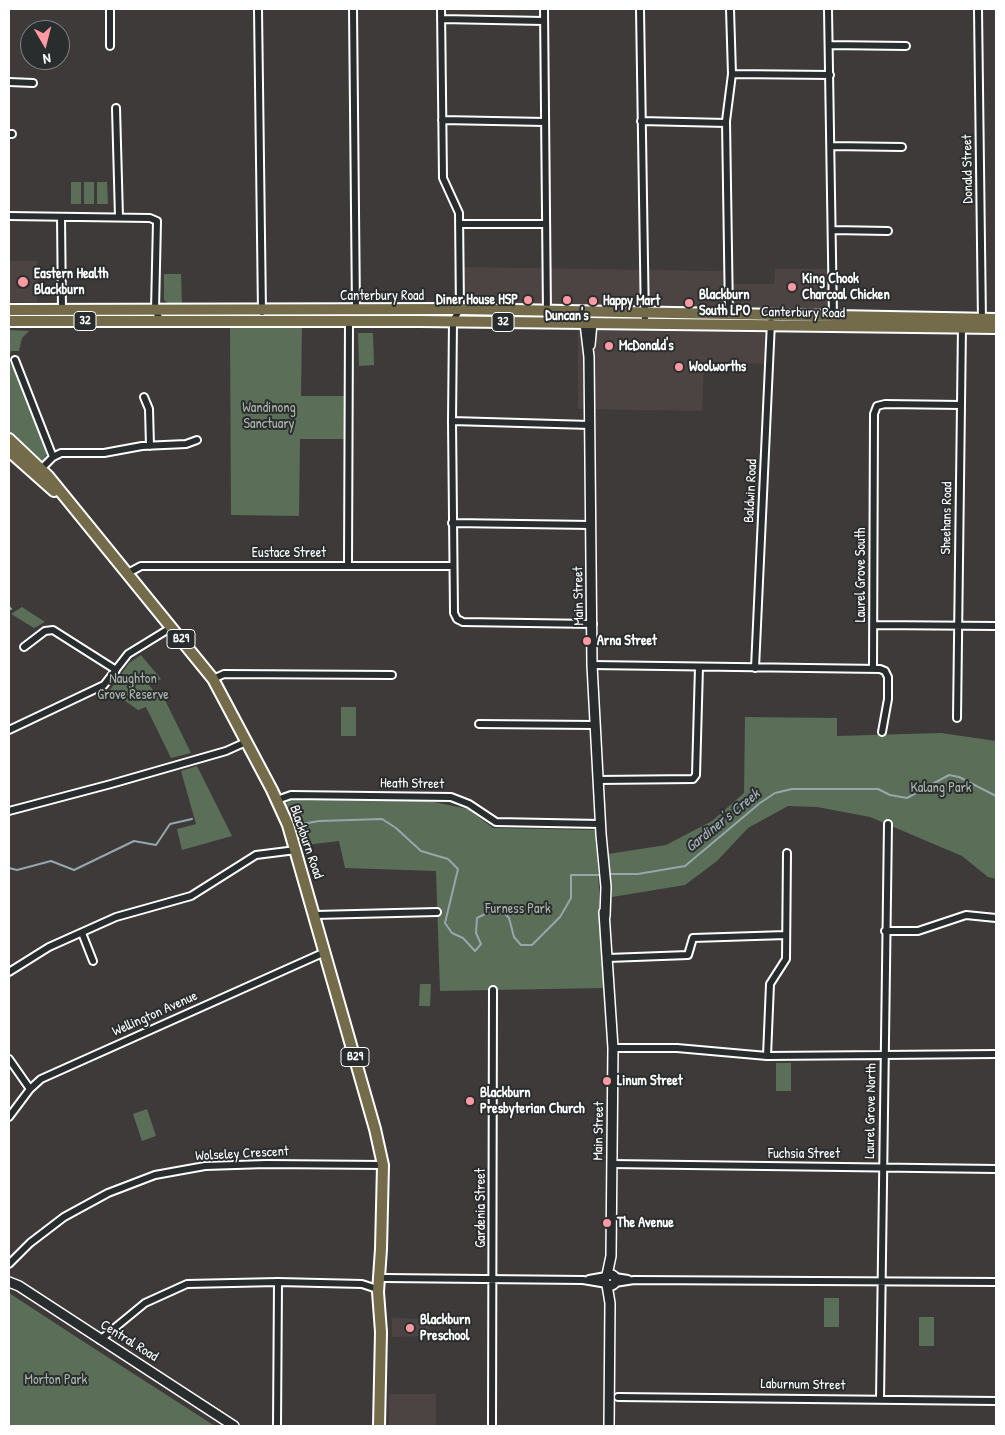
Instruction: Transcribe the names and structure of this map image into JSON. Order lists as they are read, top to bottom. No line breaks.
{"streets":{"main road":["Canterbury Road","32","B29","Blackburn Road"],"street":["Donald Street","Baldwin Road","Sheehans Road","Eustace Street","Laurel Grove South","Main Street","Heath Street","Wellington Avenue","Laurel Grove North","Wolseley Crescent","Fuchsia Street","Gardenia Street","Central Road","Laburnum Street"]},"crossings":[["Donald Street","Canterbury Road"],["Canterbury Road","Baldwin Road"],["Canterbury Road","Sheehans Road"],["Canterbury Road","Main Street"],["Sheehans Road","Laurel Grove South"],["Eustace Street","Blackburn Road"],["Main Street","Heath Street"],["Main Street","Fuchsia Street"],["Main Street","Laburnum Street"],["Heath Street","Blackburn Road"],["Blackburn Road","Wellington Avenue"],["Blackburn Road","Wolseley Crescent"],["Laurel Grove North","Fuchsia Street"],["Laurel Grove North","Laburnum Street"]],"water":["Gardiner's Creek"],"parks":["Wandinong Sanctuary","Naughton Grove Reserve","Kalang Park","Furness Park","Morton Park"],"places":["Eastern Health Blackburn","King Chook Charcoal Chicken","Diner House HSP","Duncan's","Happy Mart","Blackburn South LPO","McDonald's","Woolworths","Arna Street","Linum Street","Blackburn Presbyterian Church","The Avenue","Blackburn Preschool"],"north":"bottom"}
